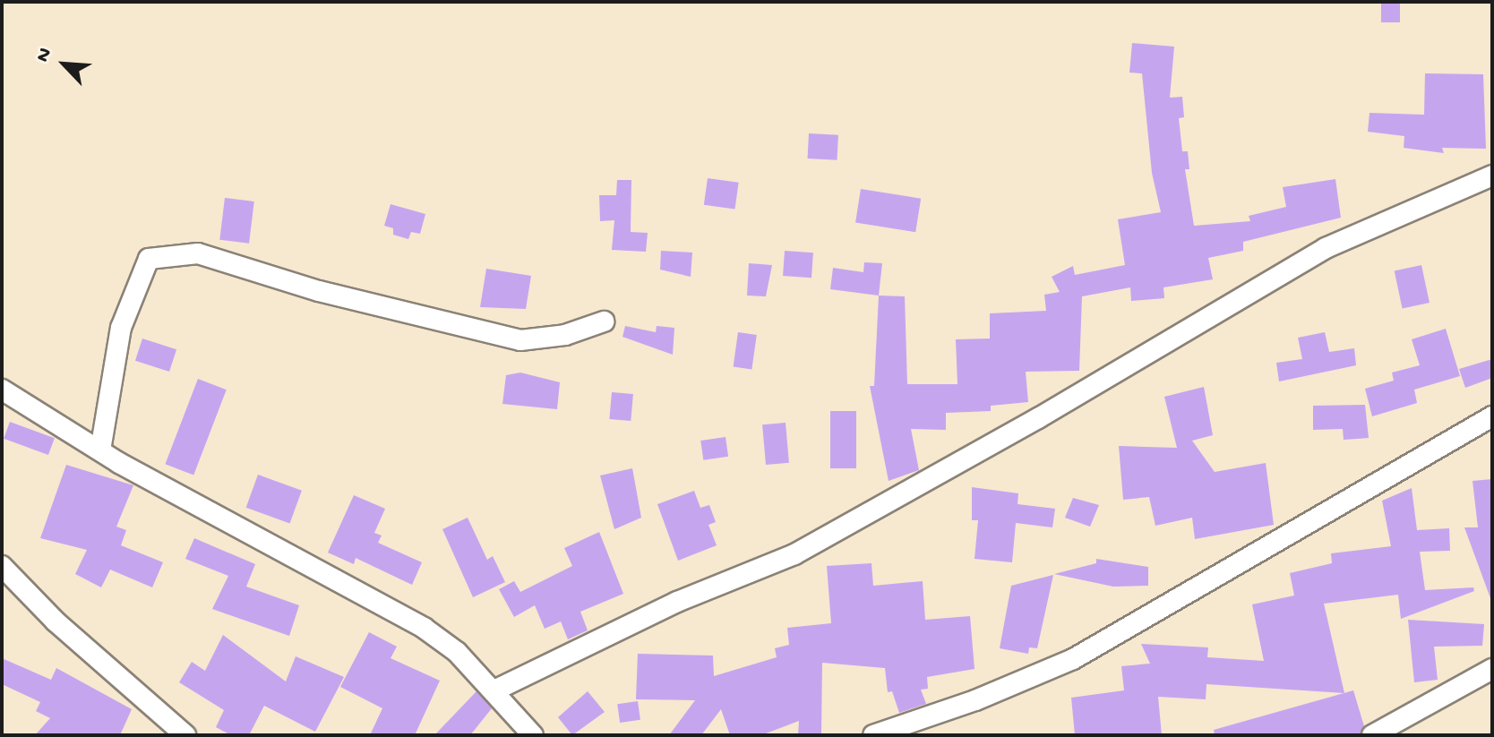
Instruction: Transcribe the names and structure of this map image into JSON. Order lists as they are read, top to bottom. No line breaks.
{"north":"top left"}
